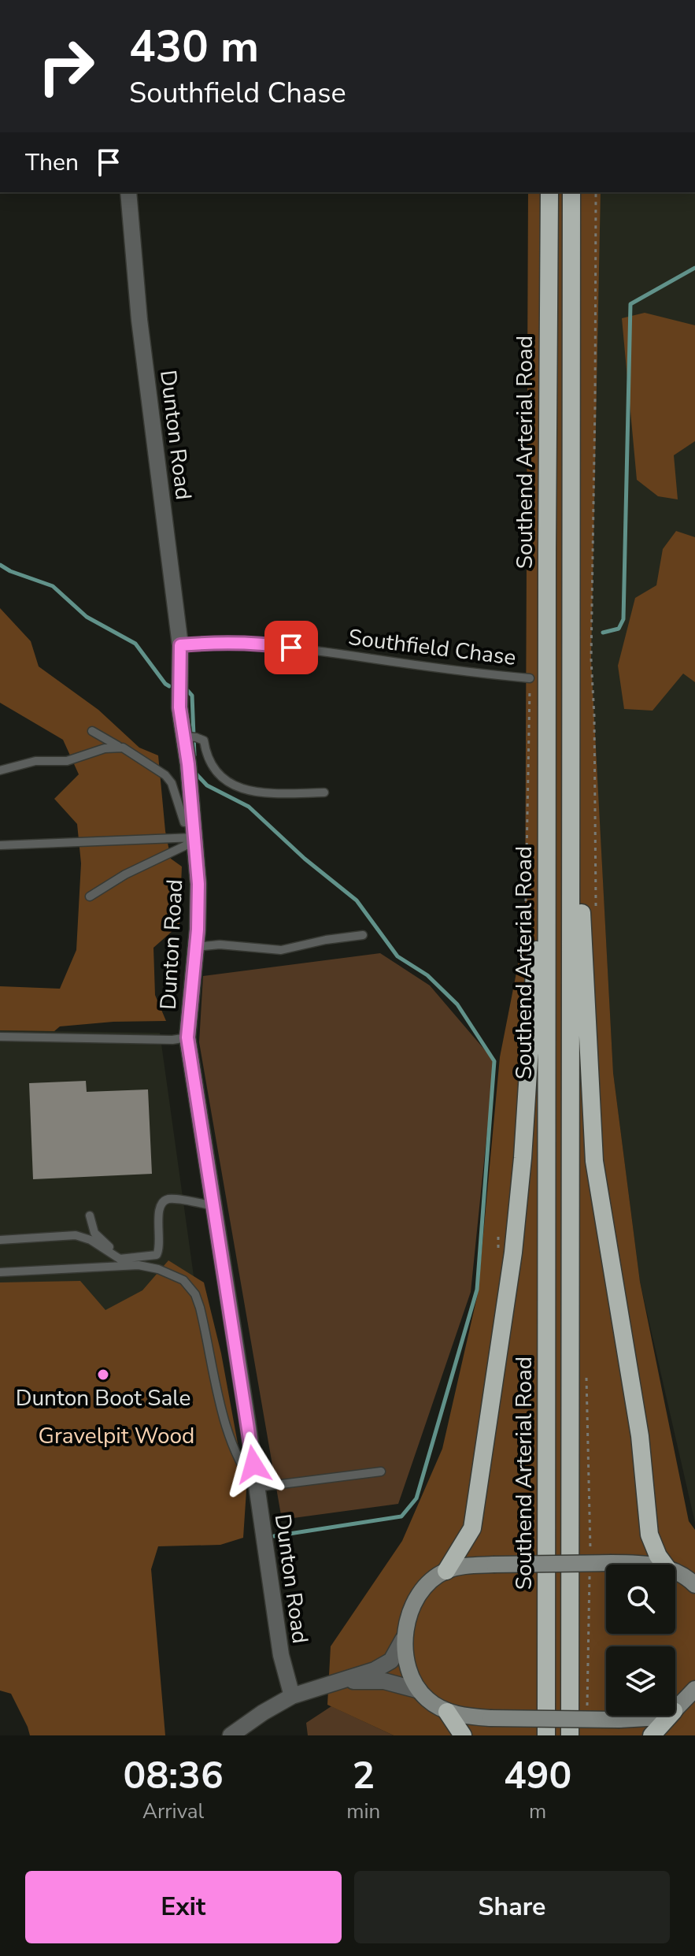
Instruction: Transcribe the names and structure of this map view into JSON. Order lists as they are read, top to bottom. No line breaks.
{"streets":{"highway":["Southend Arterial Road"],"street":["Dunton Road"],"lane":["Southfield Chase"]},"crossings":[["Dunton Road","Southfield Chase"],["Southend Arterial Road","Southfield Chase"]],"parks":["Gravelpit Wood"],"places":["Dunton Boot Sale"],"page":{"turn":["430 m","Southfield Chase"],"then":"Then","eta":["08:36","Arrival","2","min","490","m"],"buttons":["Exit","Share"]}}
